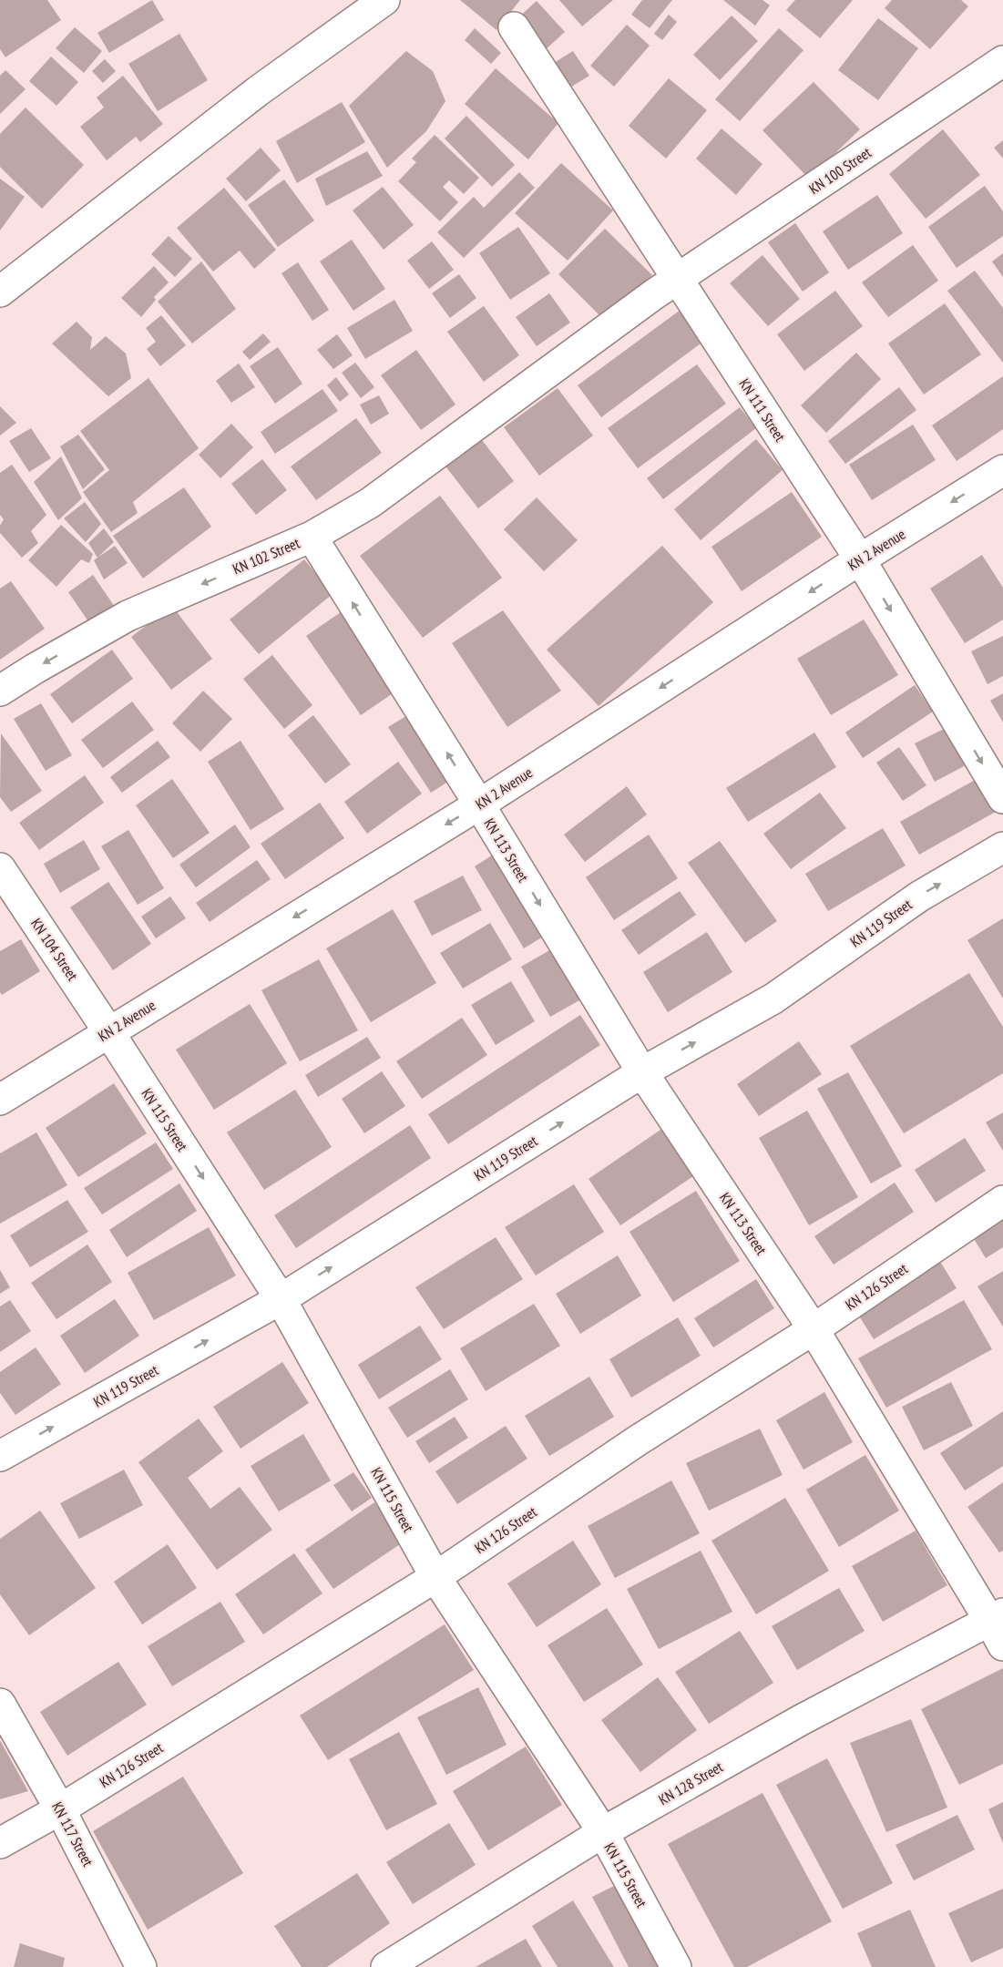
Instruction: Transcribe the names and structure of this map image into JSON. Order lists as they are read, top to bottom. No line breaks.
{"streets":{"street":["KN 100 Street","KN 111 Street","KN 2 Avenue","KN 102 Street","KN 113 Street","KN 119 Street","KN 104 Street","KN 115 Street","KN 126 Street","KN 128 Street","KN 117 Street"]},"crossings":[["KN 100 Street","KN 111 Street"],["KN 100 Street","KN 102 Street"],["KN 111 Street","KN 2 Avenue"],["KN 2 Avenue","KN 102 Street"],["KN 2 Avenue","KN 113 Street"],["KN 2 Avenue","KN 104 Street"],["KN 2 Avenue","KN 115 Street"],["KN 102 Street","KN 113 Street"],["KN 113 Street","KN 119 Street"],["KN 113 Street","KN 126 Street"],["KN 113 Street","KN 128 Street"],["KN 119 Street","KN 115 Street"],["KN 104 Street","KN 115 Street"],["KN 115 Street","KN 126 Street"],["KN 115 Street","KN 128 Street"],["KN 126 Street","KN 117 Street"]],"one_way":["KN 2 Avenue","KN 119 Street"]}
